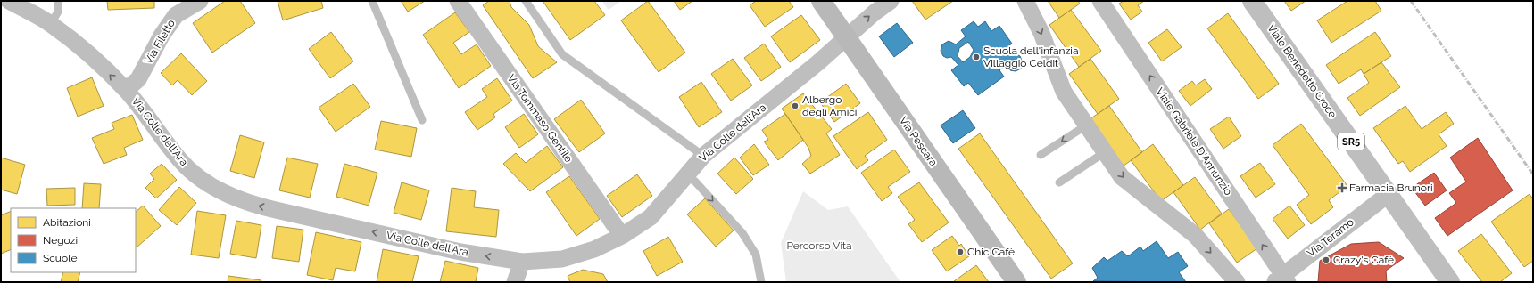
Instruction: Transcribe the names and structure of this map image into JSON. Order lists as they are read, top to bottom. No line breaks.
{"streets":{"main road":["Viale Benedetto Croce","SR5"],"street":["Via Filetto","Via Tommaso Gentile","Via Colle dell'Ara","Via Pescara","Viale Gabriele D'Annunzio","Via Teramo"]},"crossings":[["Via Filetto","Via Colle dell'Ara"],["Viale Benedetto Croce","Via Teramo"],["Via Tommaso Gentile","Via Colle dell'Ara"],["Via Colle dell'Ara","Via Pescara"],["Viale Gabriele D'Annunzio","Via Teramo"]],"one_way":["Via Colle dell'Ara"],"parks":["Percorso Vita"],"places":{"other":["Scuola dell'infanzia Villaggio Celdit","Albergo degli Amici","Chic Cafè","Crazy's Cafè"],"health":["Farmacia Brunori"]},"legend":["Abitazioni","Negozi","Scuole"]}
